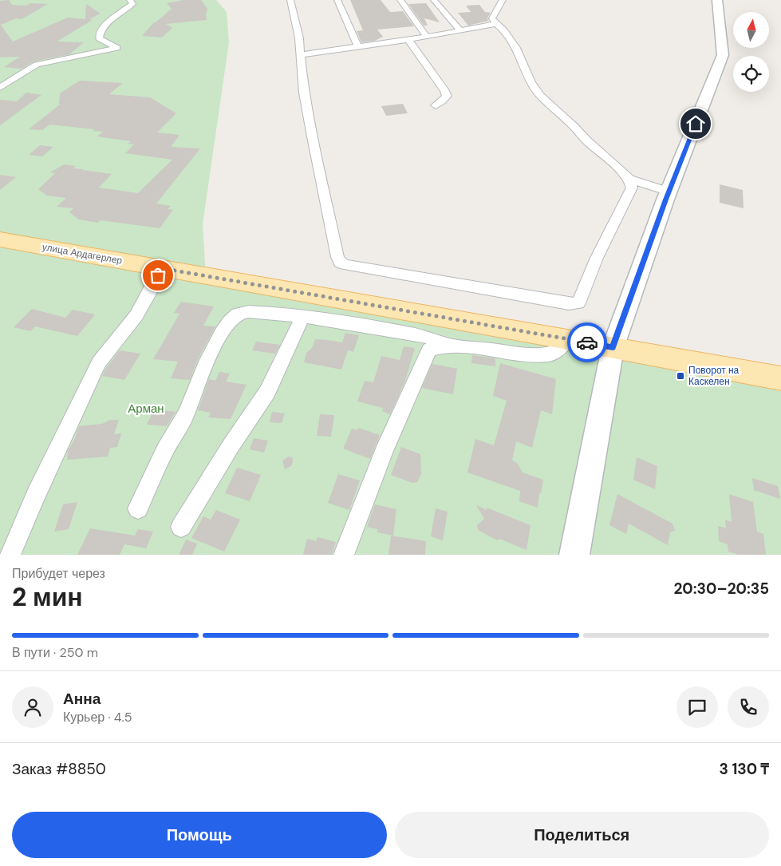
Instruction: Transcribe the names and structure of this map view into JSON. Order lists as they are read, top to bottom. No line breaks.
{"streets":{"main road":["улица Ардагерлер"]},"parks":["Арман"],"places":{"transit":["Поворот на Каскелен"]},"north":"top","page":{"heading":["2 мин","Прибудет через","20:30–20:35"],"panel":["Анна","Курьер · 4.5","Заказ #8850","3 130 ₸"],"bar":"В пути · 250 m","buttons":["Помощь","Поделиться"]}}
